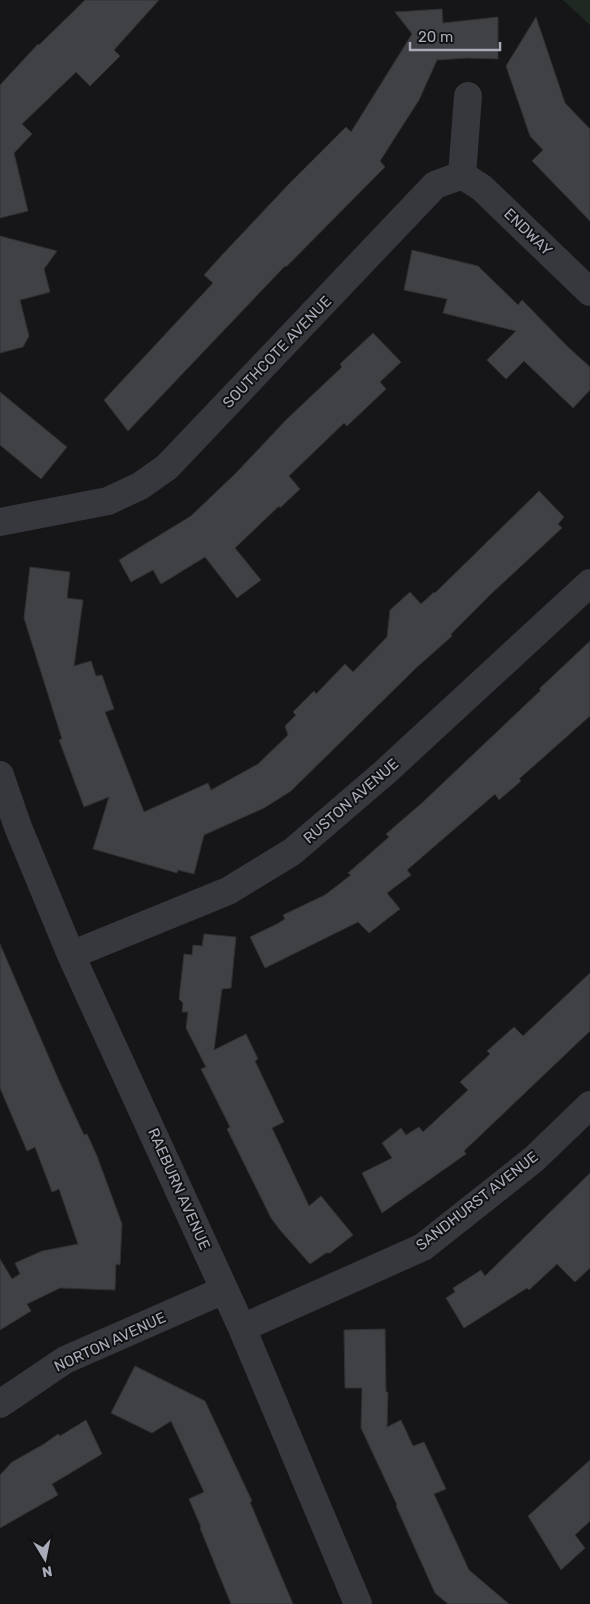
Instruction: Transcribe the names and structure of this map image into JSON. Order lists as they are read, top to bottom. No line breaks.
{"streets":{"street":["ENDWAY","SOUTHCOTE AVENUE","RUSTON AVENUE","RAEBURN AVENUE","SANDHURST AVENUE","NORTON AVENUE"]},"crossings":[["ENDWAY","SOUTHCOTE AVENUE"],["RUSTON AVENUE","RAEBURN AVENUE"],["RAEBURN AVENUE","SANDHURST AVENUE"],["RAEBURN AVENUE","NORTON AVENUE"]],"scale_bar":"20 m","north":"bottom"}
